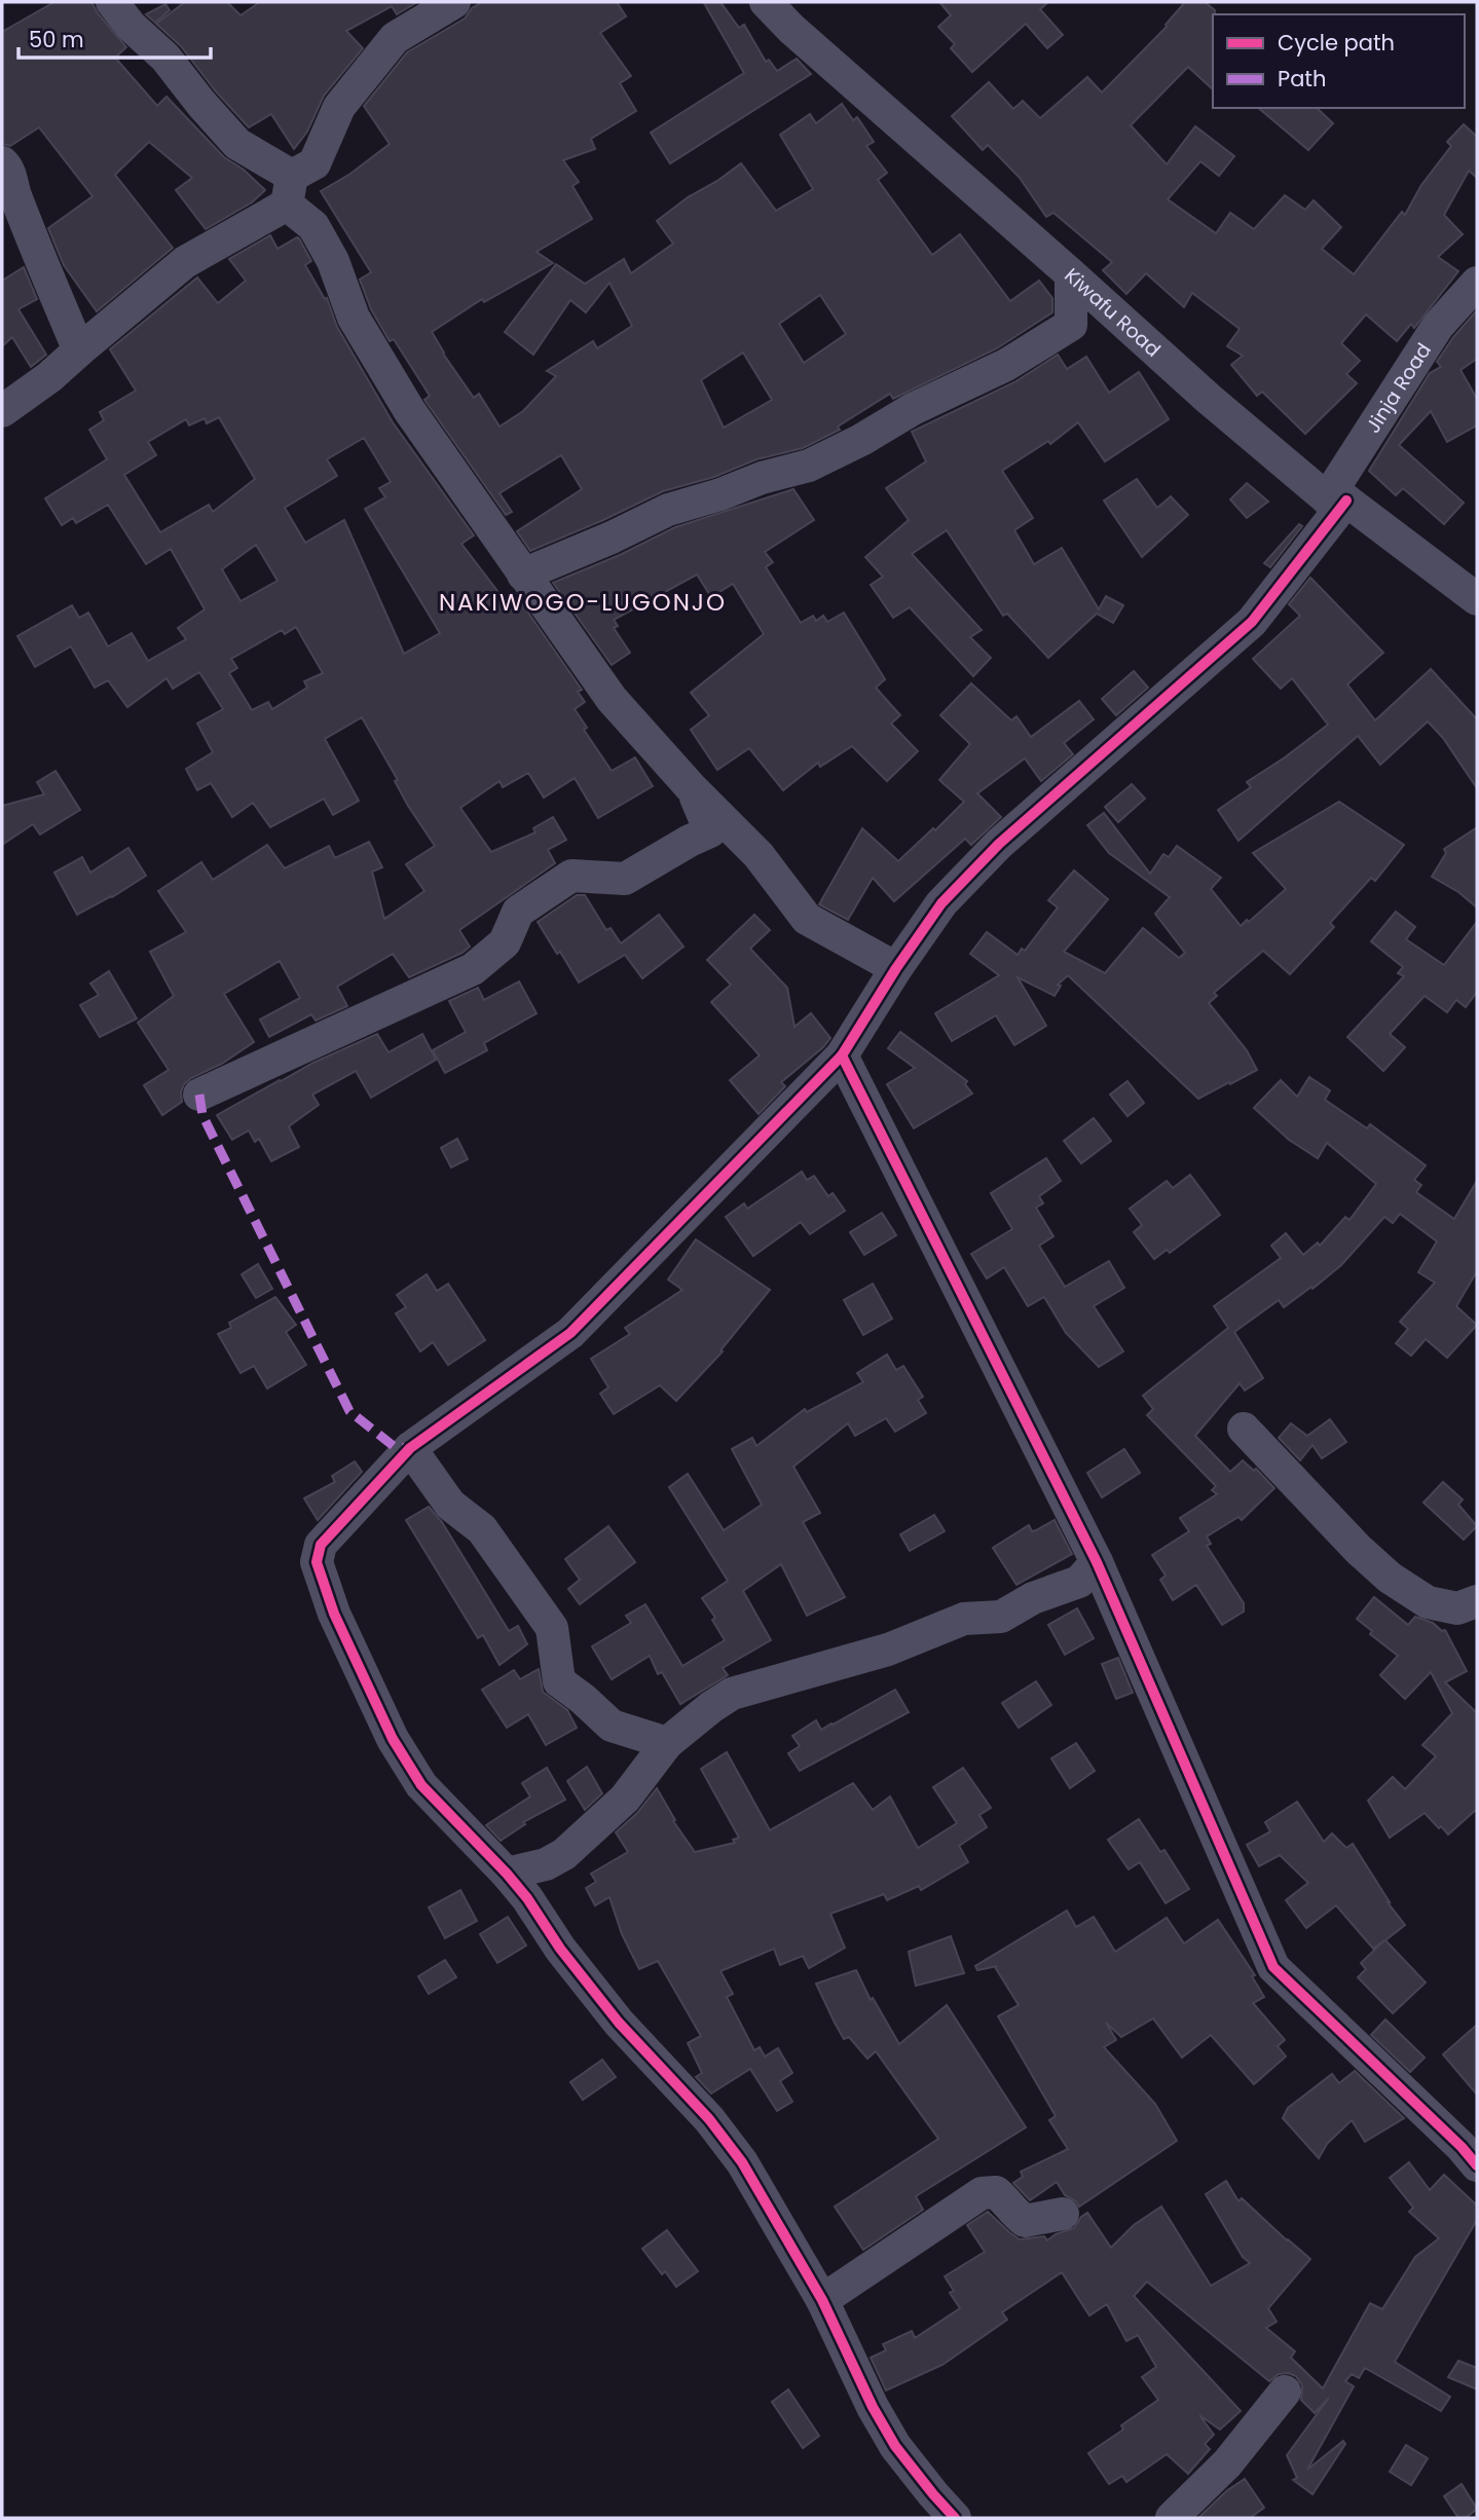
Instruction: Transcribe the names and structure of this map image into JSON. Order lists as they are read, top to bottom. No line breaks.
{"streets":{"street":["Kiwafu Road","Jinja Road"]},"crossings":[["Kiwafu Road","Jinja Road"]],"districts":["NAKIWOGO-LUGONJO"],"legend":["Cycle path","Path"],"scale_bar":"50 m"}
